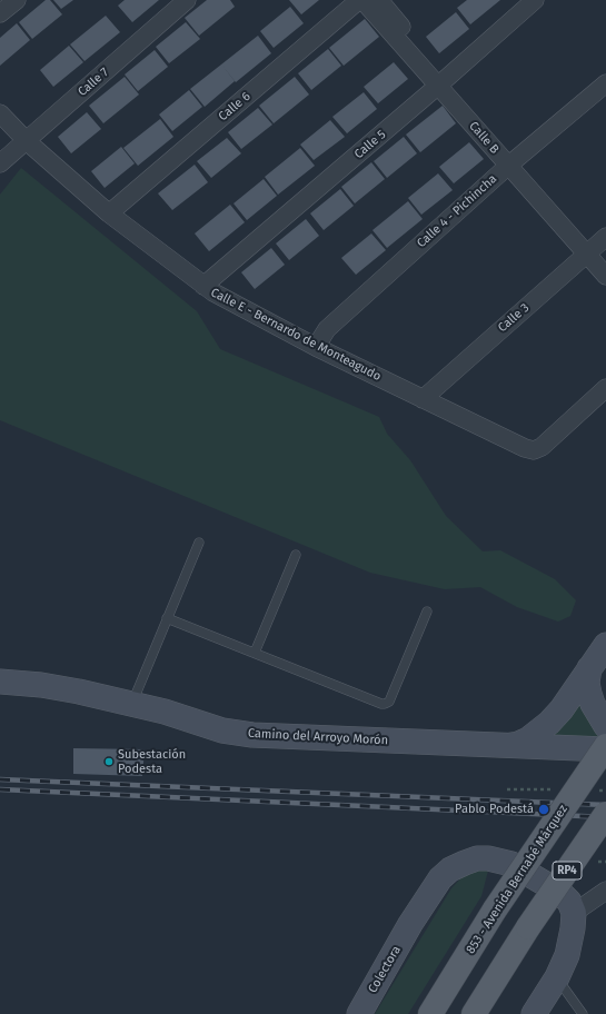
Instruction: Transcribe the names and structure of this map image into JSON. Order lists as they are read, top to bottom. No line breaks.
{"streets":{"main road":["RP4","853 - Avenida Bernabé Márquez"],"street":["Calle 7","Calle 6","Calle B","Calle 5","Calle 4 - Pichincha","Calle 3","Calle E - Bernardo de Monteagudo","Camino del Arroyo Morón","Colectora"]},"crossings":[["Calle 7","Calle E - Bernardo de Monteagudo"],["Calle 6","Calle B"],["Calle 6","Calle E - Bernardo de Monteagudo"],["Calle B","Calle 5"],["Calle B","Calle 4 - Pichincha"],["Calle B","Calle 3"],["Calle 5","Calle E - Bernardo de Monteagudo"],["Calle 4 - Pichincha","Calle E - Bernardo de Monteagudo"],["Calle 3","Calle E - Bernardo de Monteagudo"]],"places":["Subestación Podesta","Pablo Podestá"]}
